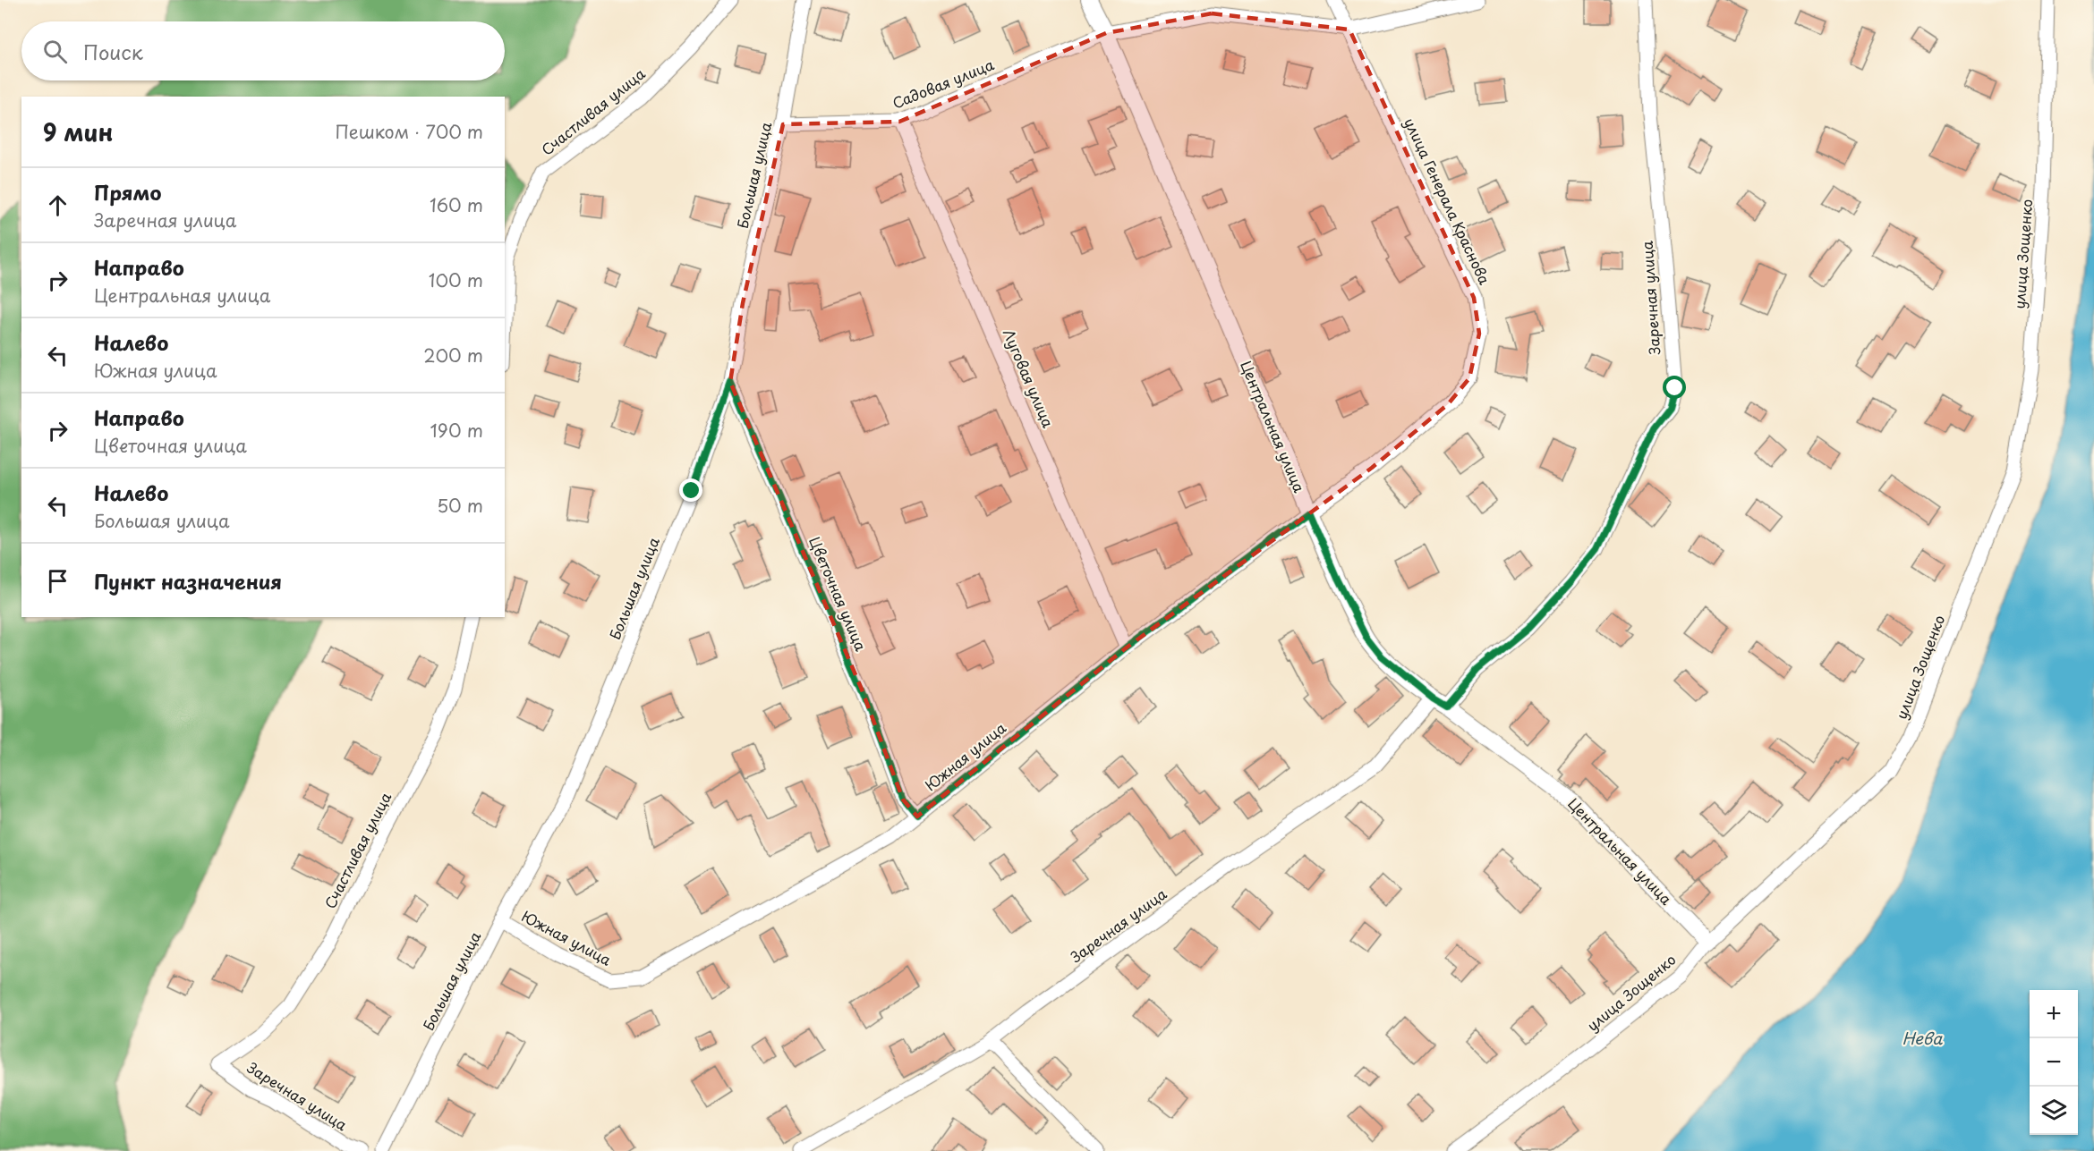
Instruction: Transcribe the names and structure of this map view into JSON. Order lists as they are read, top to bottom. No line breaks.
{"streets":{"street":["Садовая улица","Счастливая улица","Большая улица","улица Генерала Краснова","улица Зощенко","Заречная улица","Луговая улица","Центральная улица","Цветочная улица","Южная улица"]},"crossings":[["Садовая улица","Большая улица"],["Садовая улица","улица Генерала Краснова"],["Садовая улица","Луговая улица"],["Садовая улица","Центральная улица"],["Счастливая улица","Заречная улица"],["Большая улица","Цветочная улица"],["Большая улица","Южная улица"],["улица Генерала Краснова","Центральная улица"],["улица Генерала Краснова","Южная улица"],["улица Зощенко","Центральная улица"],["Заречная улица","Центральная улица"],["Луговая улица","Южная улица"],["Центральная улица","Южная улица"],["Цветочная улица","Южная улица"]],"water":["Нева"],"page":{"search":"Поиск","heading":["9 мин","Пешком · 700 m"],"list":[["Прямо","Заречная улица","160 m"],["Направо","Центральная улица","100 m"],["Налево","Южная улица","200 m"],["Направо","Цветочная улица","190 m"],["Налево","Большая улица","50 m"],"Пункт назначения"],"map_buttons":["+","−"]}}
